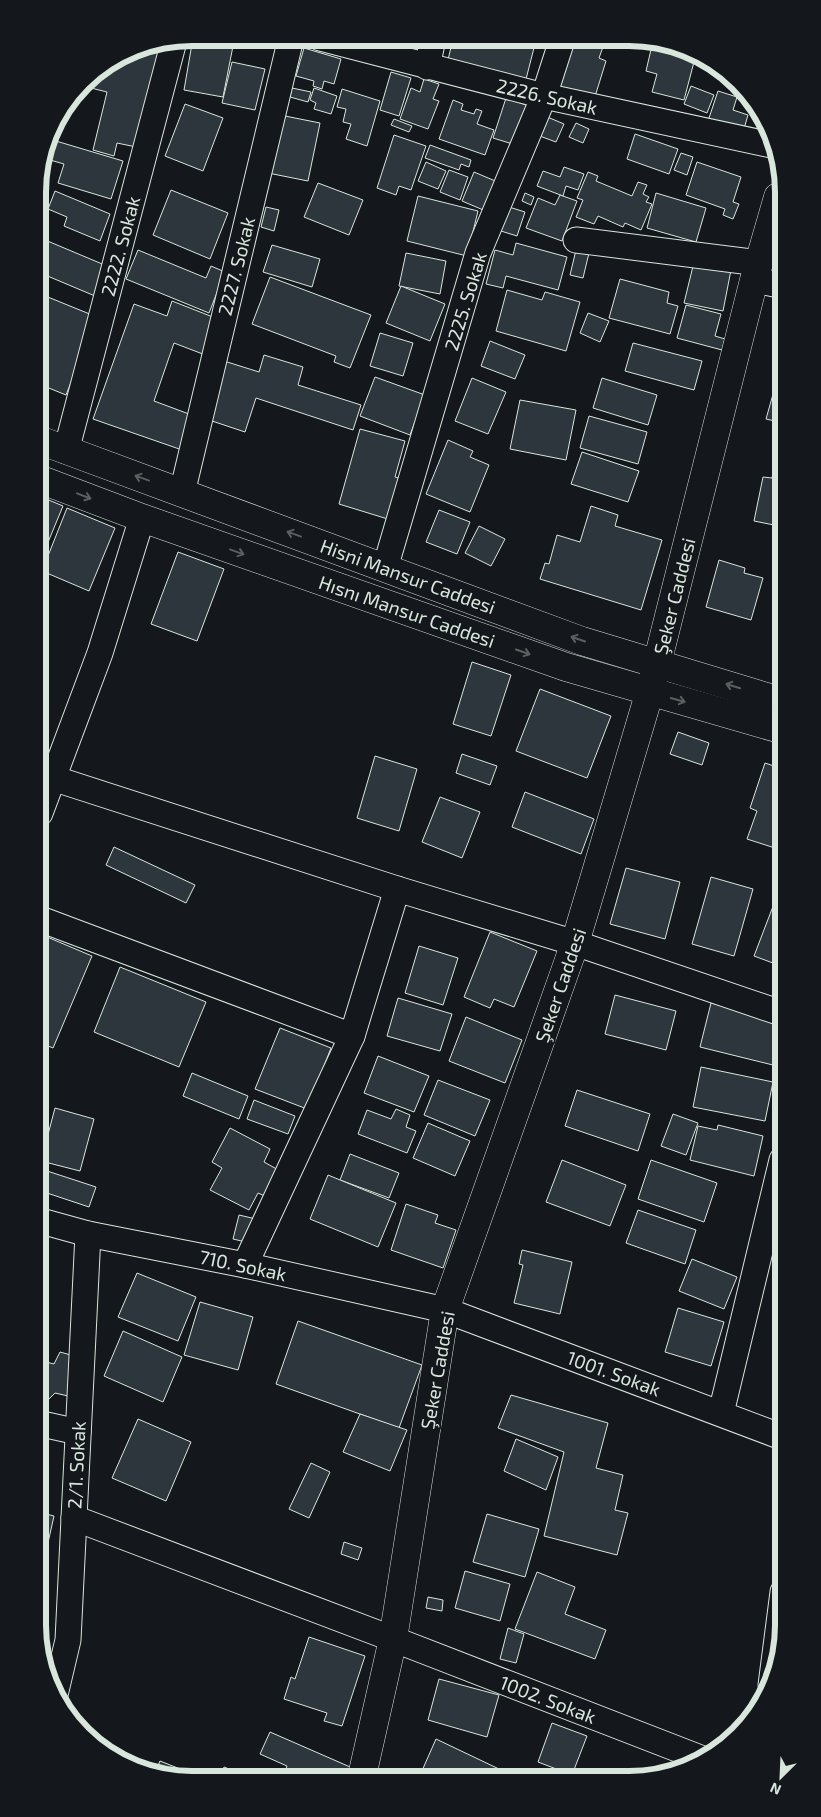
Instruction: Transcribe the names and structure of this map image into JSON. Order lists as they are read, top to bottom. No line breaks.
{"streets":{"street":["2226. Sokak","2222. Sokak","2227. Sokak","2225. Sokak","Hisni Mansur Caddesi","Şeker Caddesi","Hısnı Mansur Caddesi","710. Sokak","1001. Sokak","2/1. Sokak","1002. Sokak"]},"crossings":[["2226. Sokak","2225. Sokak"],["2222. Sokak","Hisni Mansur Caddesi"],["2227. Sokak","Hisni Mansur Caddesi"],["2225. Sokak","Hisni Mansur Caddesi"],["Hisni Mansur Caddesi","Şeker Caddesi"],["Şeker Caddesi","Hısnı Mansur Caddesi"],["Şeker Caddesi","710. Sokak"],["Şeker Caddesi","1001. Sokak"],["Şeker Caddesi","1002. Sokak"],["710. Sokak","1001. Sokak"],["710. Sokak","2/1. Sokak"],["2/1. Sokak","1002. Sokak"]],"one_way":["Hisni Mansur Caddesi","Hısnı Mansur Caddesi"],"north":"bottom left"}
